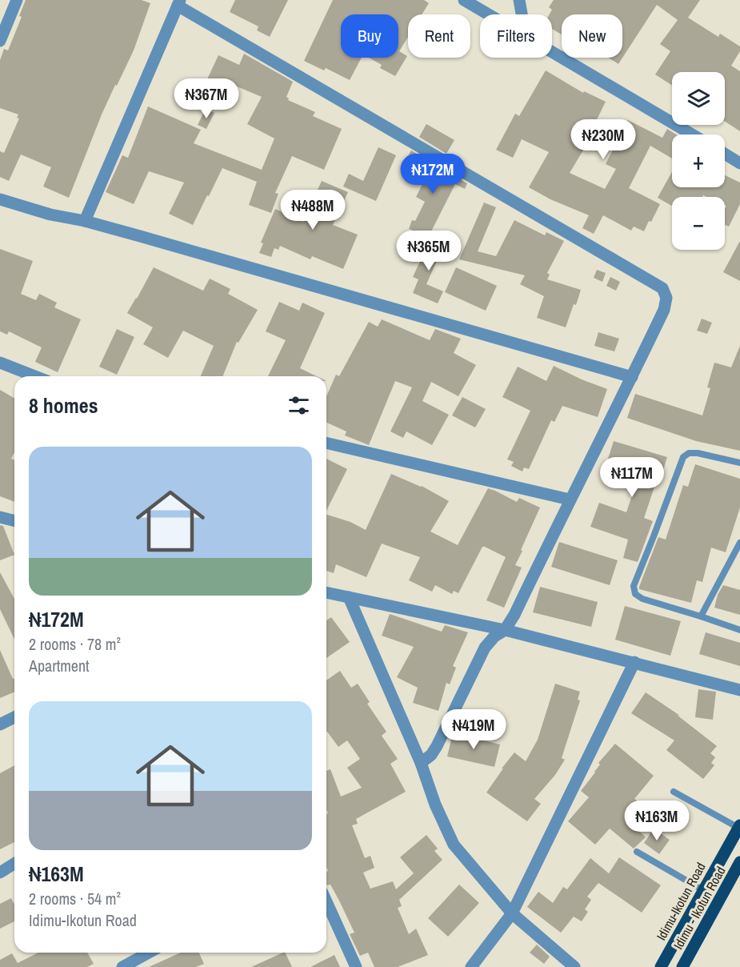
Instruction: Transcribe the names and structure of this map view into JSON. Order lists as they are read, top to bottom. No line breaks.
{"streets":{"main road":["Idimu-Ikotun Road","Idimu - Ikotun Road"]},"page":{"chip":["Buy","Rent","Filters","New"],"map_buttons":["+","−"],"price":["₦367M","₦230M","₦172M","₦488M","₦365M","₦117M","₦419M","₦163M"],"heading":"8 homes","list":[{"name":"₦172M","note":"2 rooms · 78 m² · Apartment"},{"name":"₦163M","note":"2 rooms · 54 m² · Idimu-Ikotun Road"}]}}
